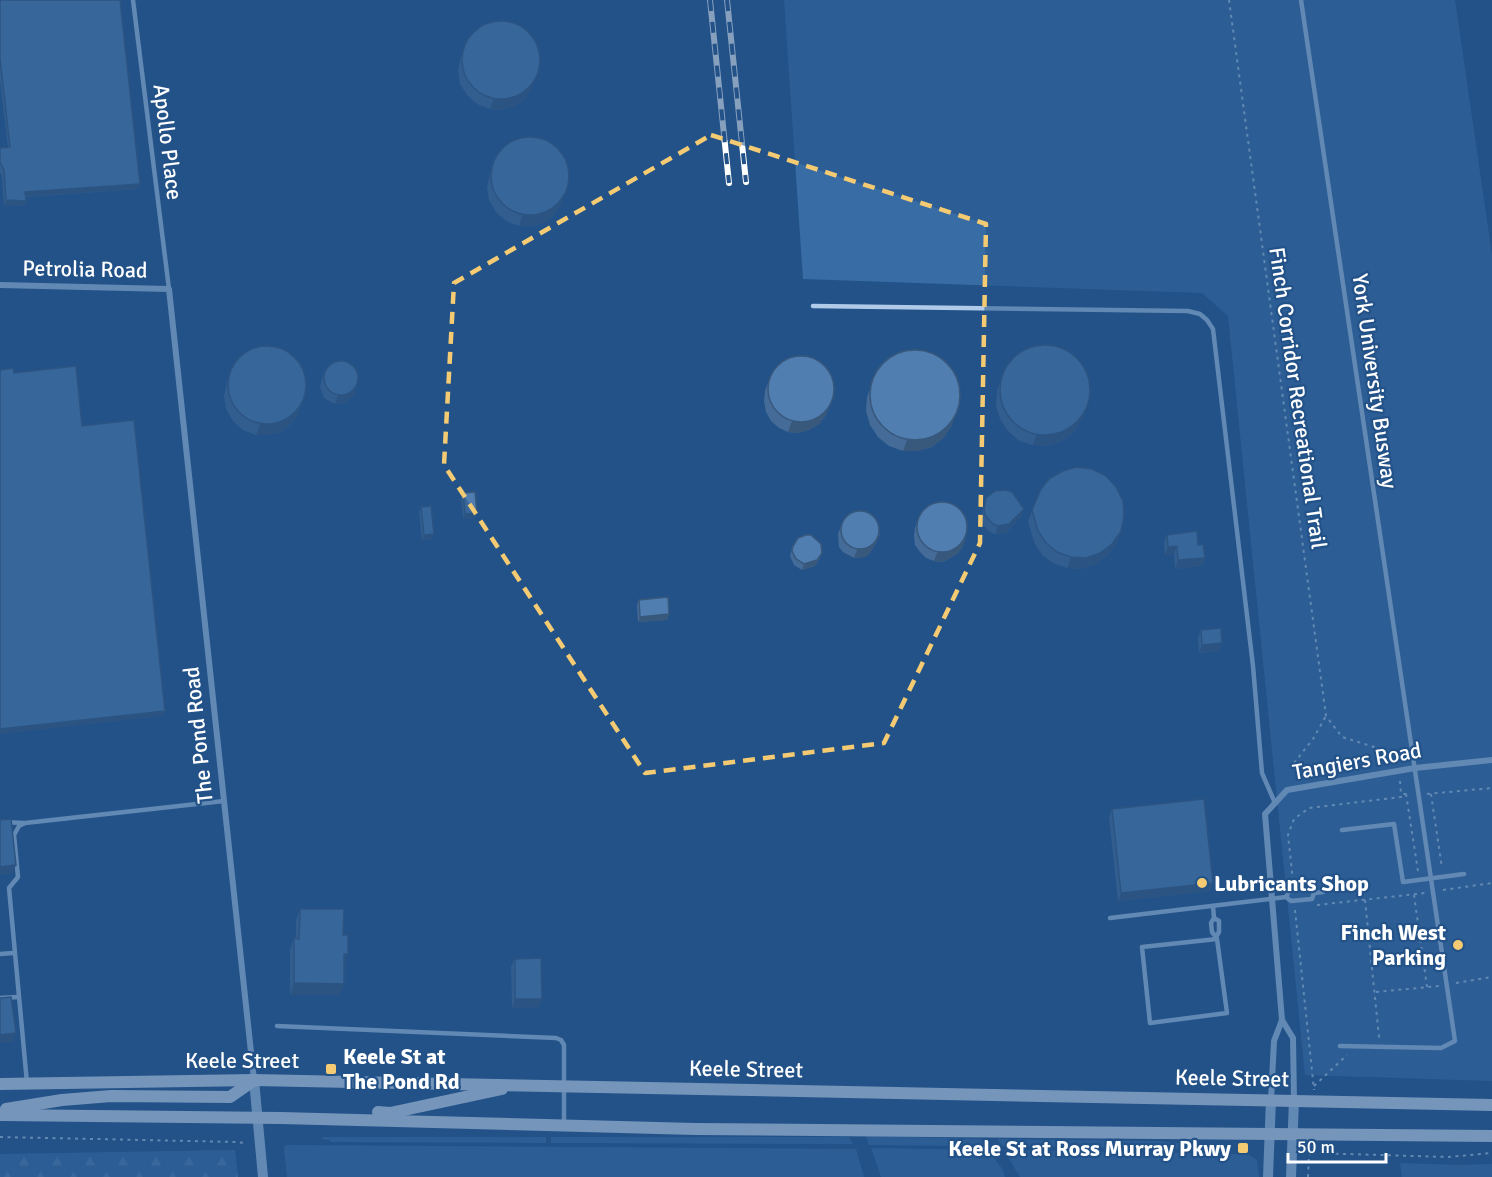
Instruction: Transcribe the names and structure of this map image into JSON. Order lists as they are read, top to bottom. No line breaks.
{"streets":{"main road":["Keele Street"],"street":["Petrolia Road","The Pond Road","Tangiers Road"],"lane":["Apollo Place","York University Busway"],"path":["Finch Corridor Recreational Trail"]},"crossings":[["Apollo Place","Petrolia Road"],["Apollo Place","The Pond Road"],["Petrolia Road","The Pond Road"],["York University Busway","Tangiers Road"],["The Pond Road","Keele Street"],["Tangiers Road","Keele Street"]],"places":{"other":["Lubricants Shop","Finch West Parking"],"transit":["Keele St at The Pond Rd","Keele St at Ross Murray Pkwy"]},"scale_bar":"50 m"}
